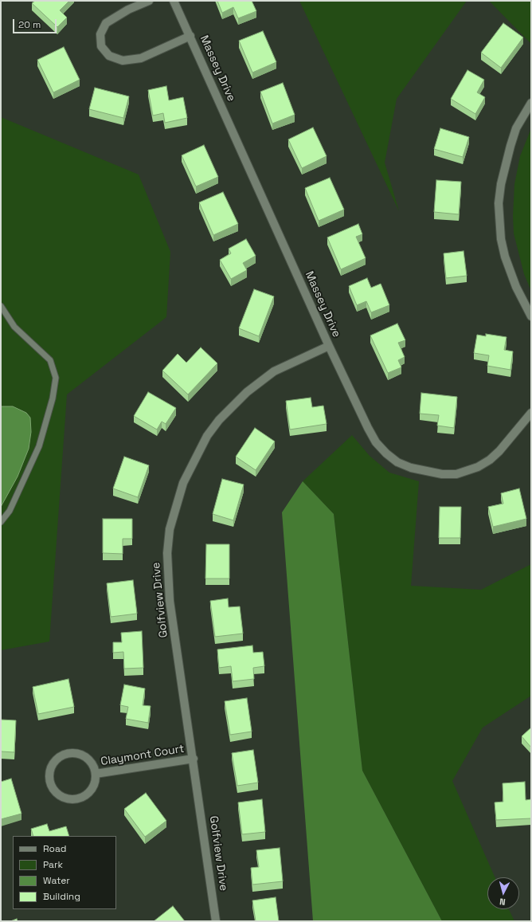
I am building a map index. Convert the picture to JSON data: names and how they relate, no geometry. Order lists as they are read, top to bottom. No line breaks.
{"streets":{"street":["Massey Drive","Golfview Drive","Claymont Court"]},"crossings":[["Massey Drive","Golfview Drive"],["Golfview Drive","Claymont Court"]],"legend":["Road","Park","Water","Building"],"scale_bar":"20 m","north":"bottom"}
